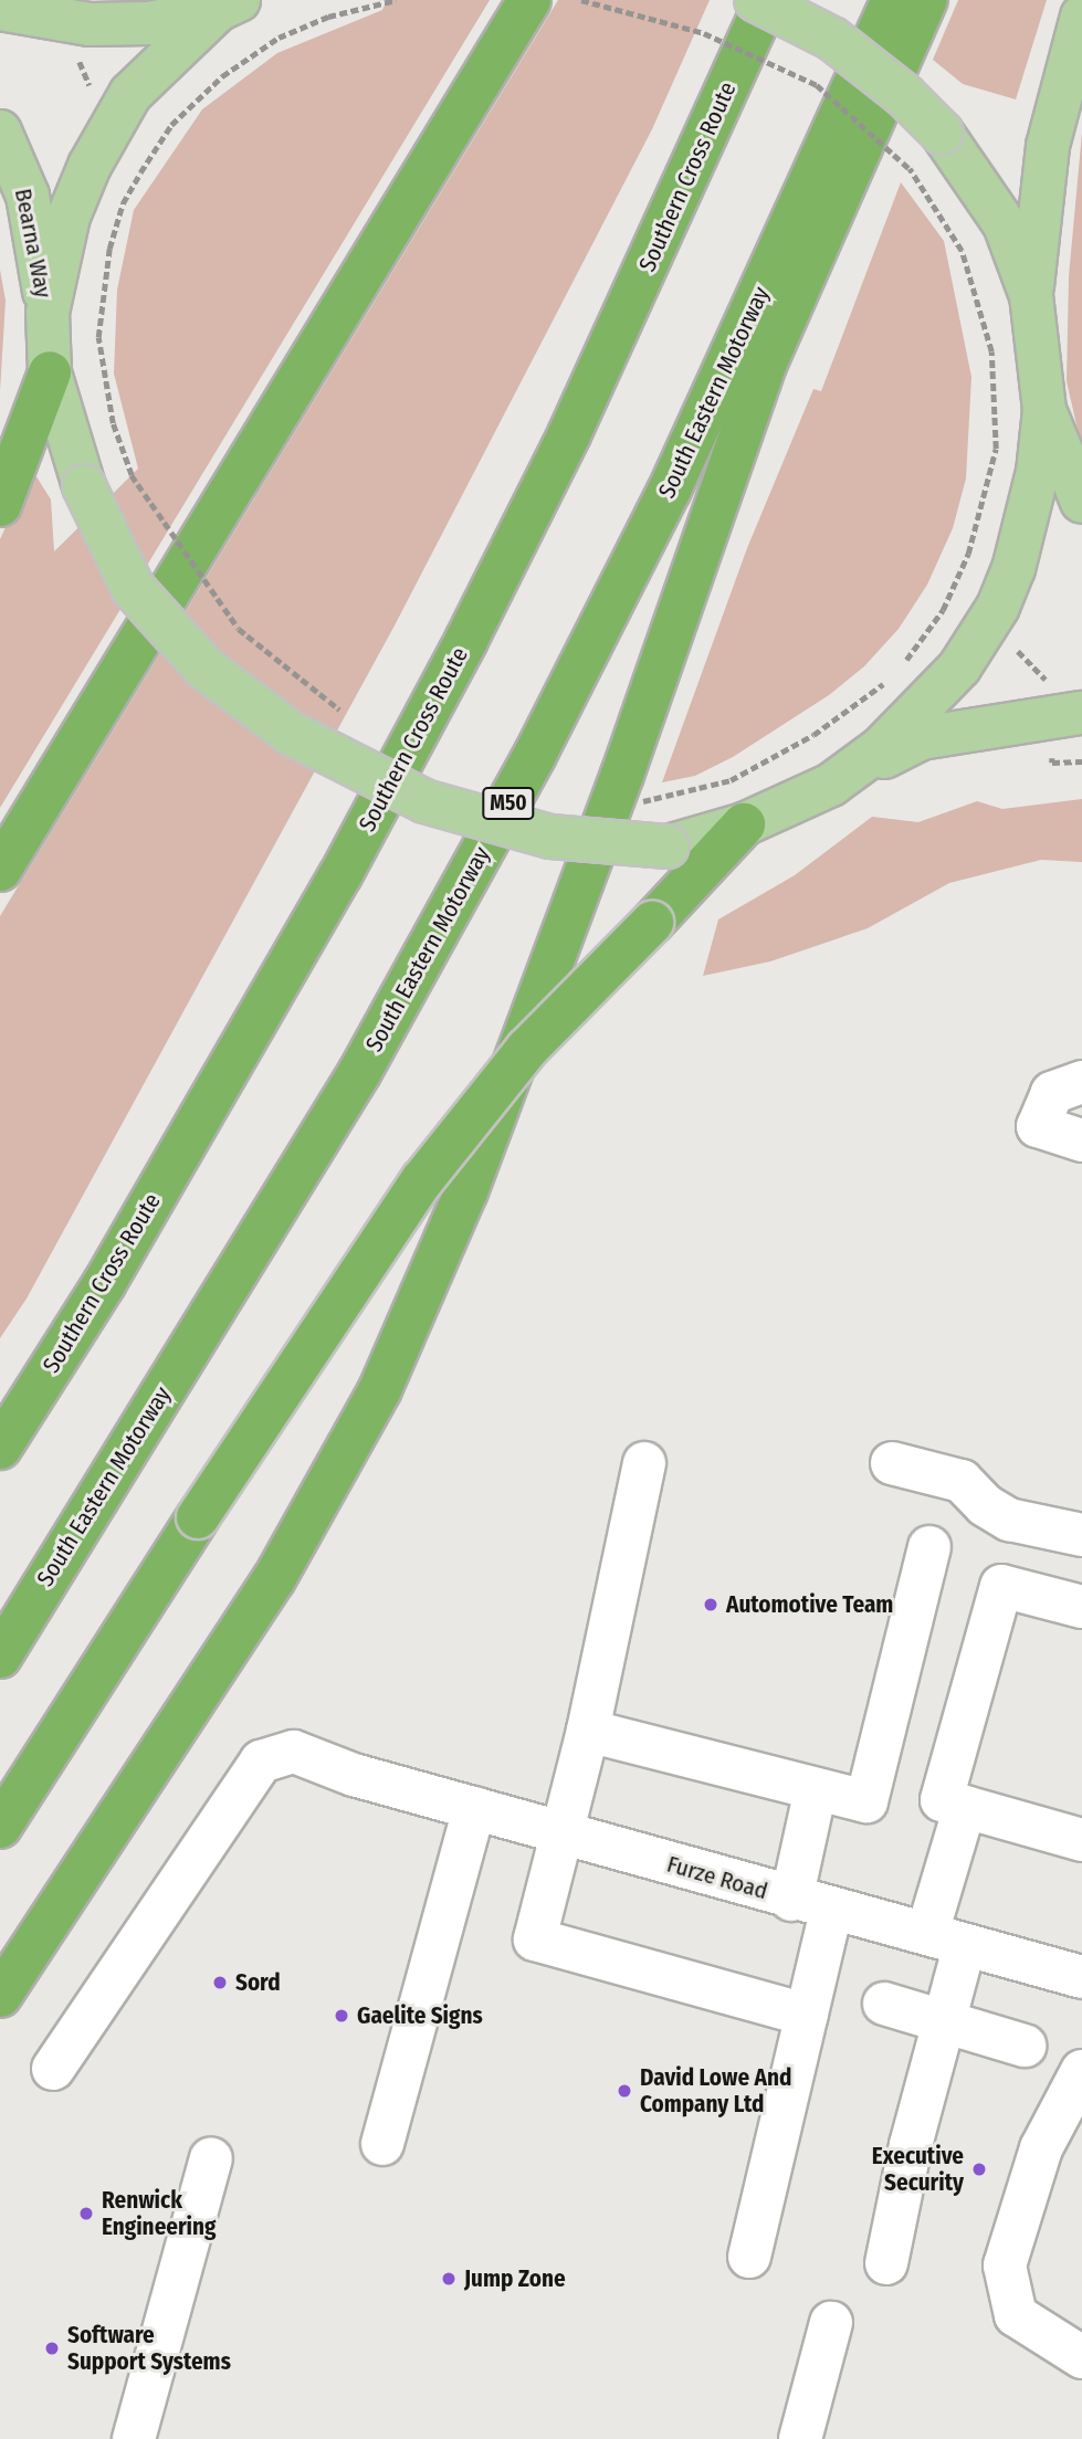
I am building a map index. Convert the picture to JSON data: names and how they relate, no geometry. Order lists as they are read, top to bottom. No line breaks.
{"streets":{"highway":["Southern Cross Route","South Eastern Motorway","M50"],"main road":["Bearna Way"],"street":["Furze Road"]},"places":["Automotive Team","Sord","Gaelite Signs","David Lowe And Company Ltd","Executive Security","Renwick Engineering","Jump Zone","Software Support Systems"]}
